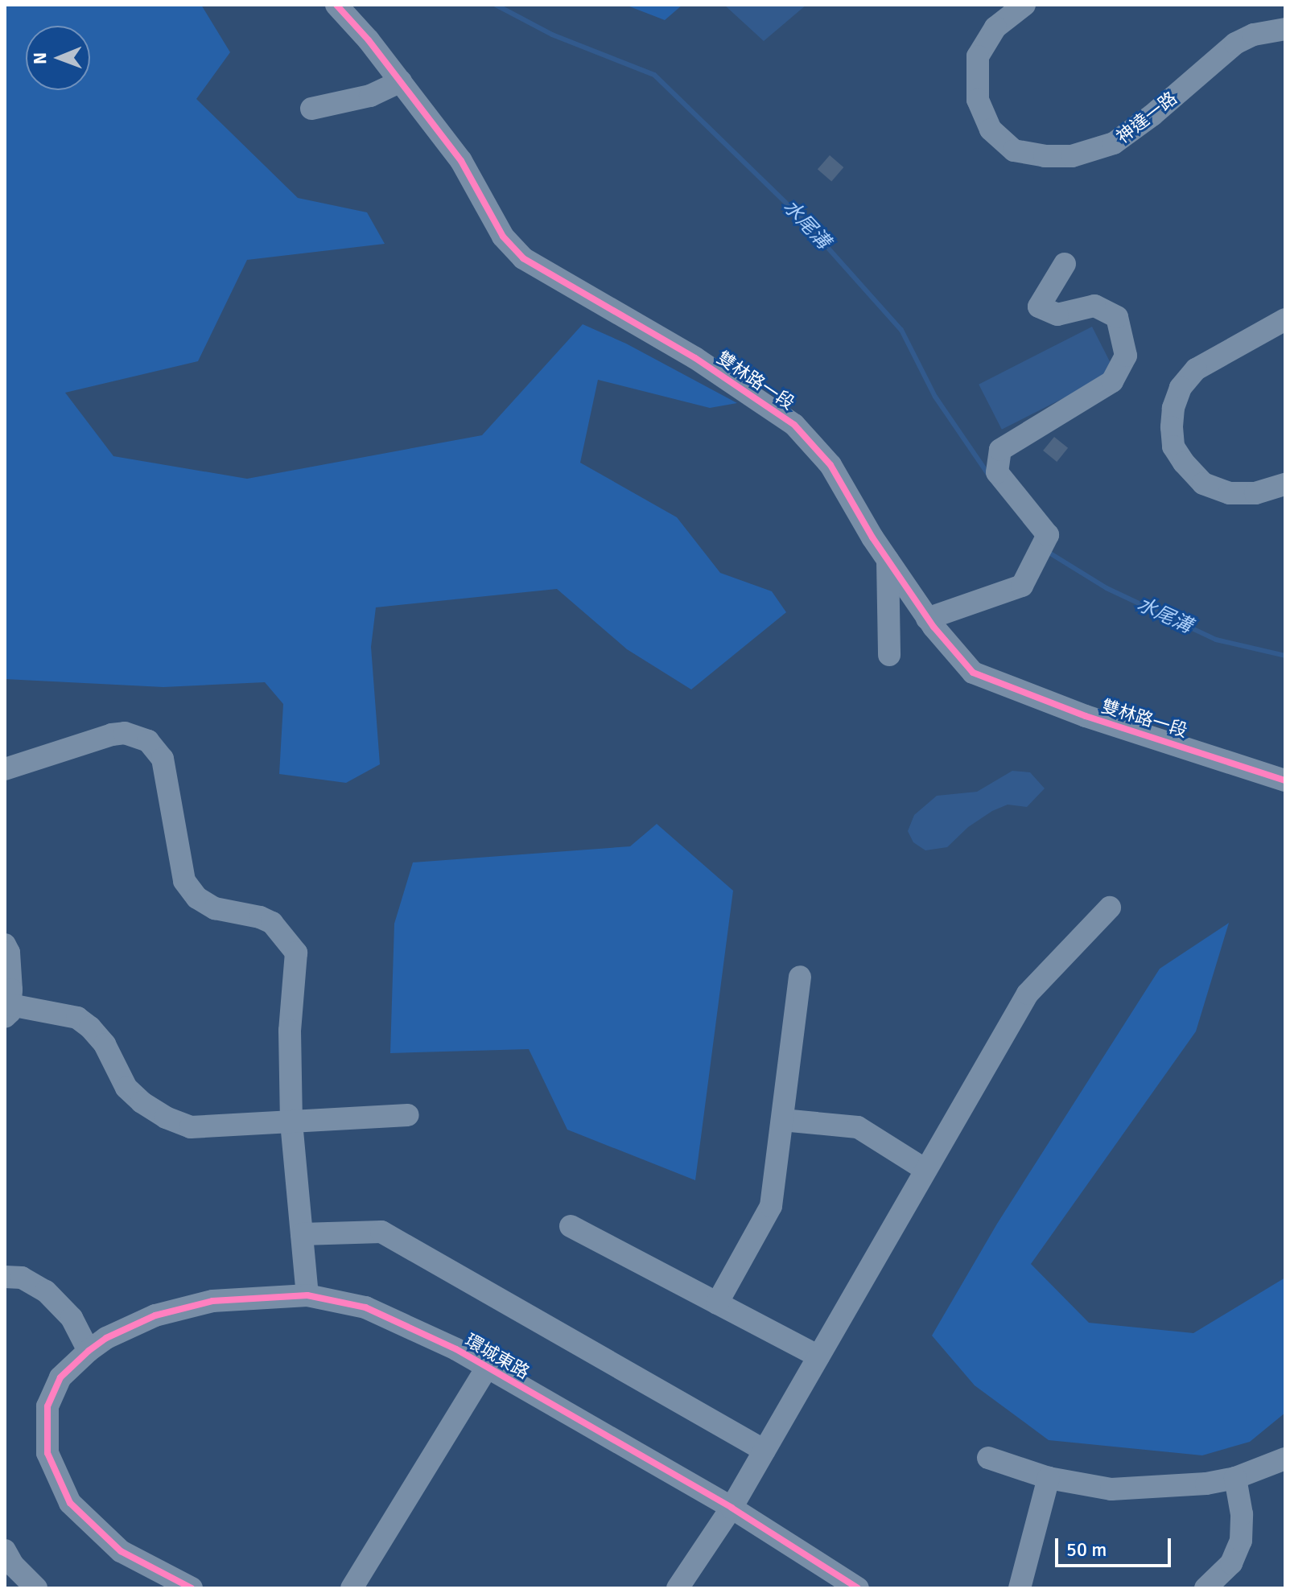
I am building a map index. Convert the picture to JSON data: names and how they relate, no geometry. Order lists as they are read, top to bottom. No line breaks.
{"streets":{"street":["神達一路","雙林路一段","環城東路"]},"water":["水尾溝"],"scale_bar":"50 m","north":"left"}
